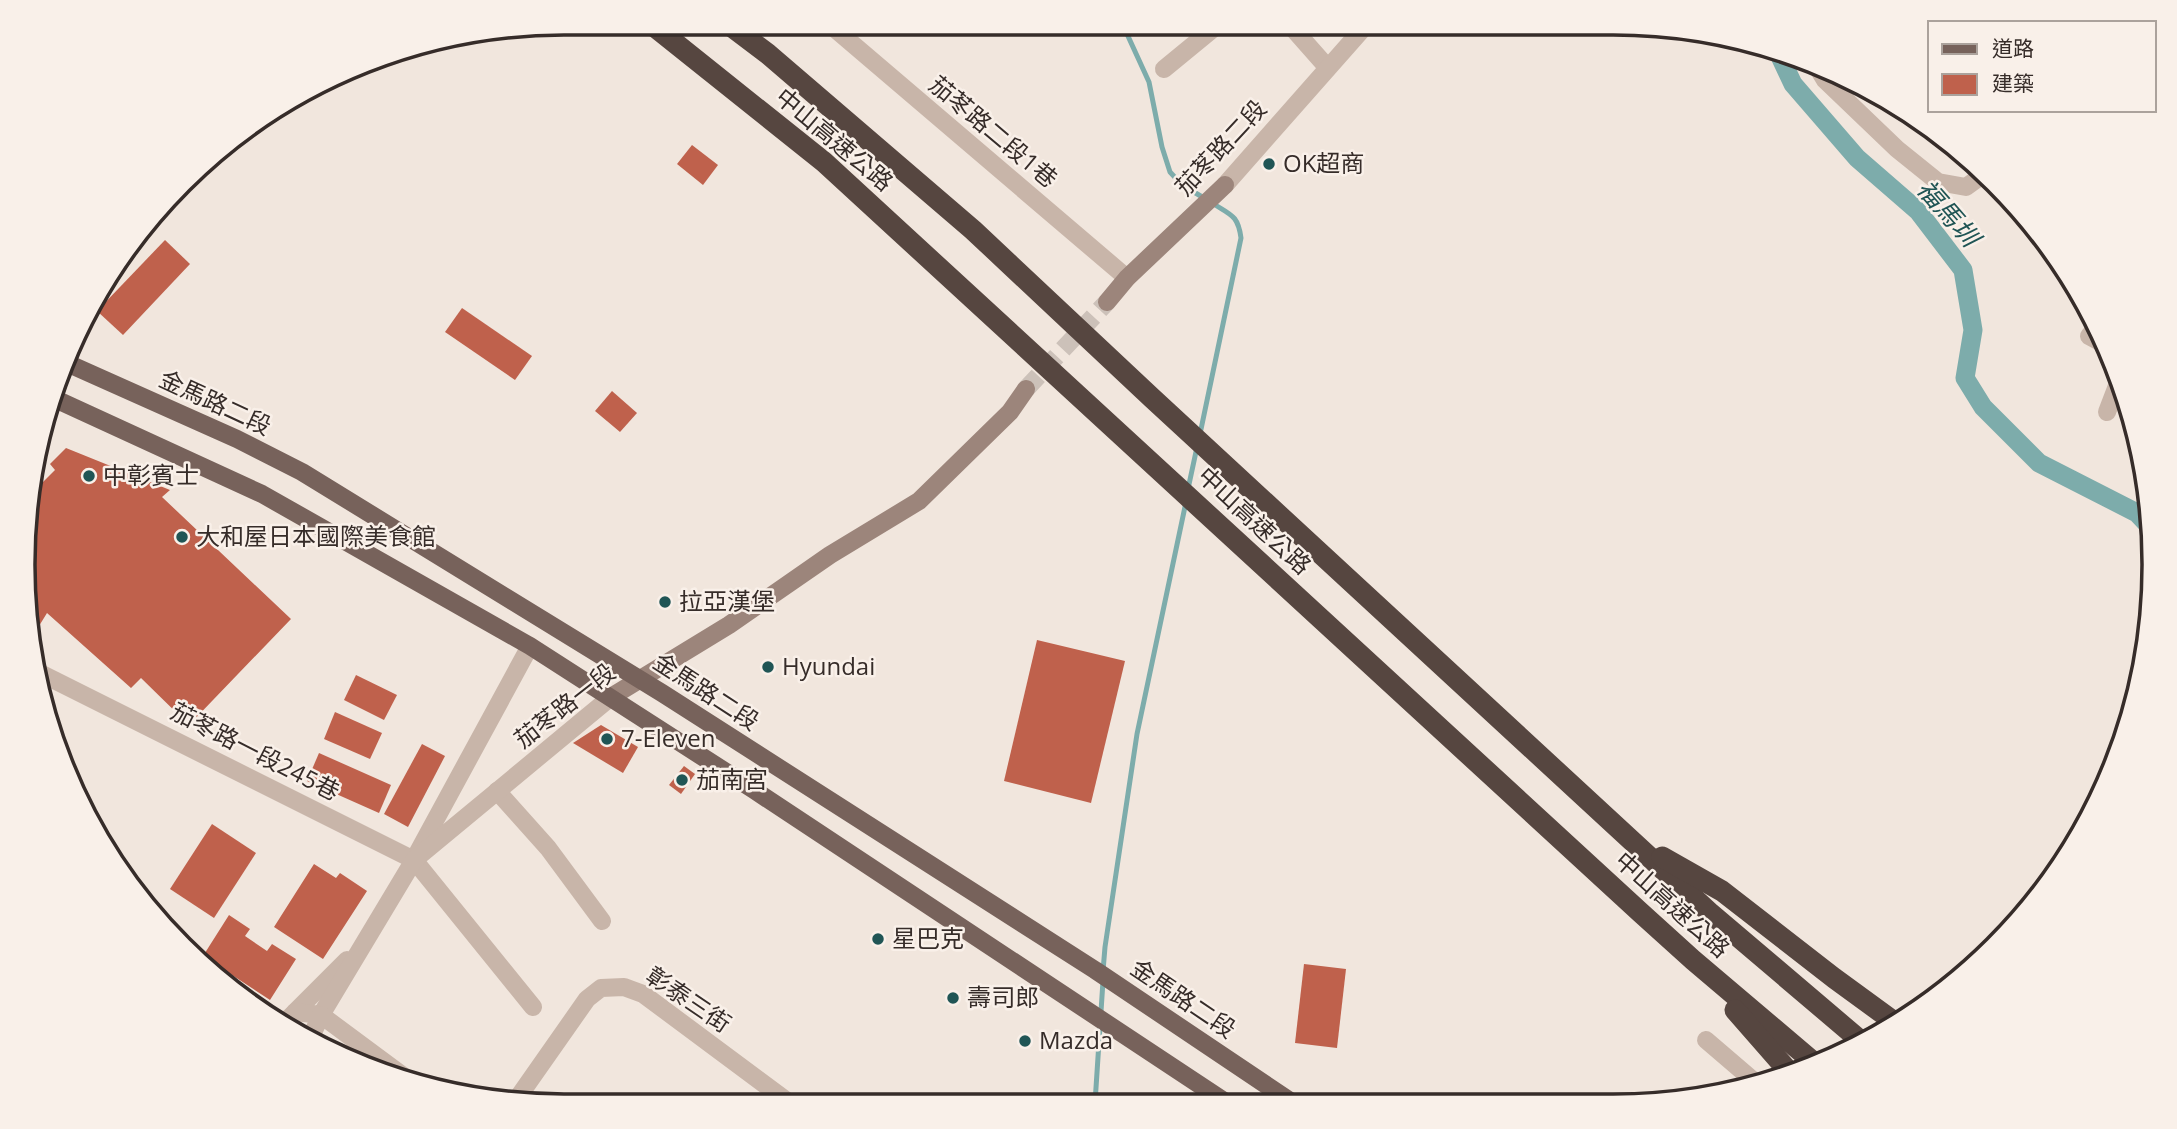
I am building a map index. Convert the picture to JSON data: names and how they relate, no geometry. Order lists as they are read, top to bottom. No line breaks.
{"streets":{"highway":["中山高速公路"],"main road":["金馬路二段"],"street":["茄苳路二段1巷","茄苳路二段","茄苳路一段","茄苳路一段245巷","彰泰三街"]},"crossings":[["茄苳路二段1巷","茄苳路二段"],["金馬路二段","茄苳路一段"],["茄苳路一段","茄苳路一段245巷"]],"water":["福馬圳"],"places":["OK超商","中彰賓士","大和屋日本國際美食館","拉亞漢堡","Hyundai","7-Eleven","茄南宮","星巴克","壽司郎","Mazda"],"legend":["道路","建築"]}
